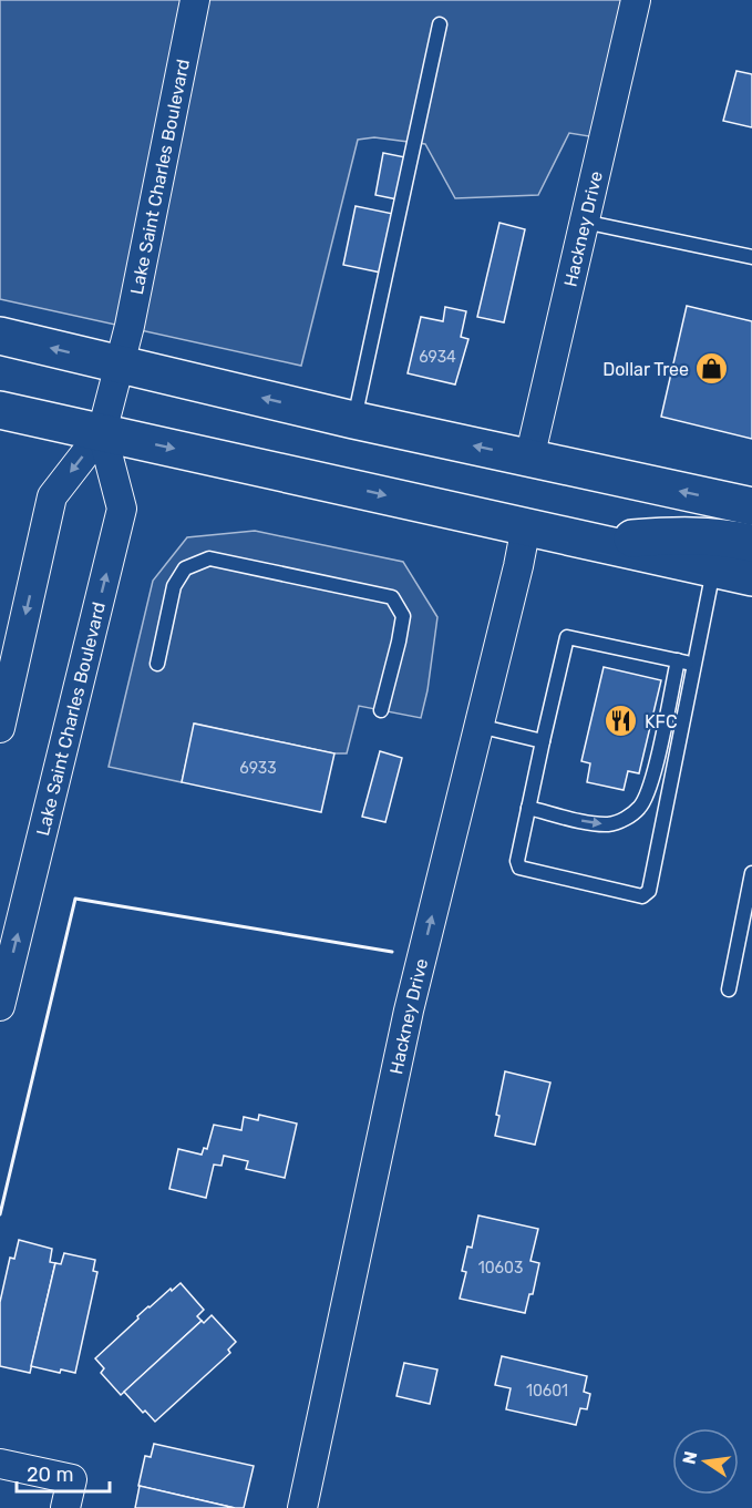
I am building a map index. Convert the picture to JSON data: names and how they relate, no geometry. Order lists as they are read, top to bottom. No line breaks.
{"streets":{"street":["Lake Saint Charles Boulevard","Hackney Drive"]},"one_way":["Hackney Drive"],"places":{"shop":["Dollar Tree"],"restaurant":["KFC"]},"house_numbers":["6934","6933","10603","10601"],"scale_bar":"20 m","north":"left"}
